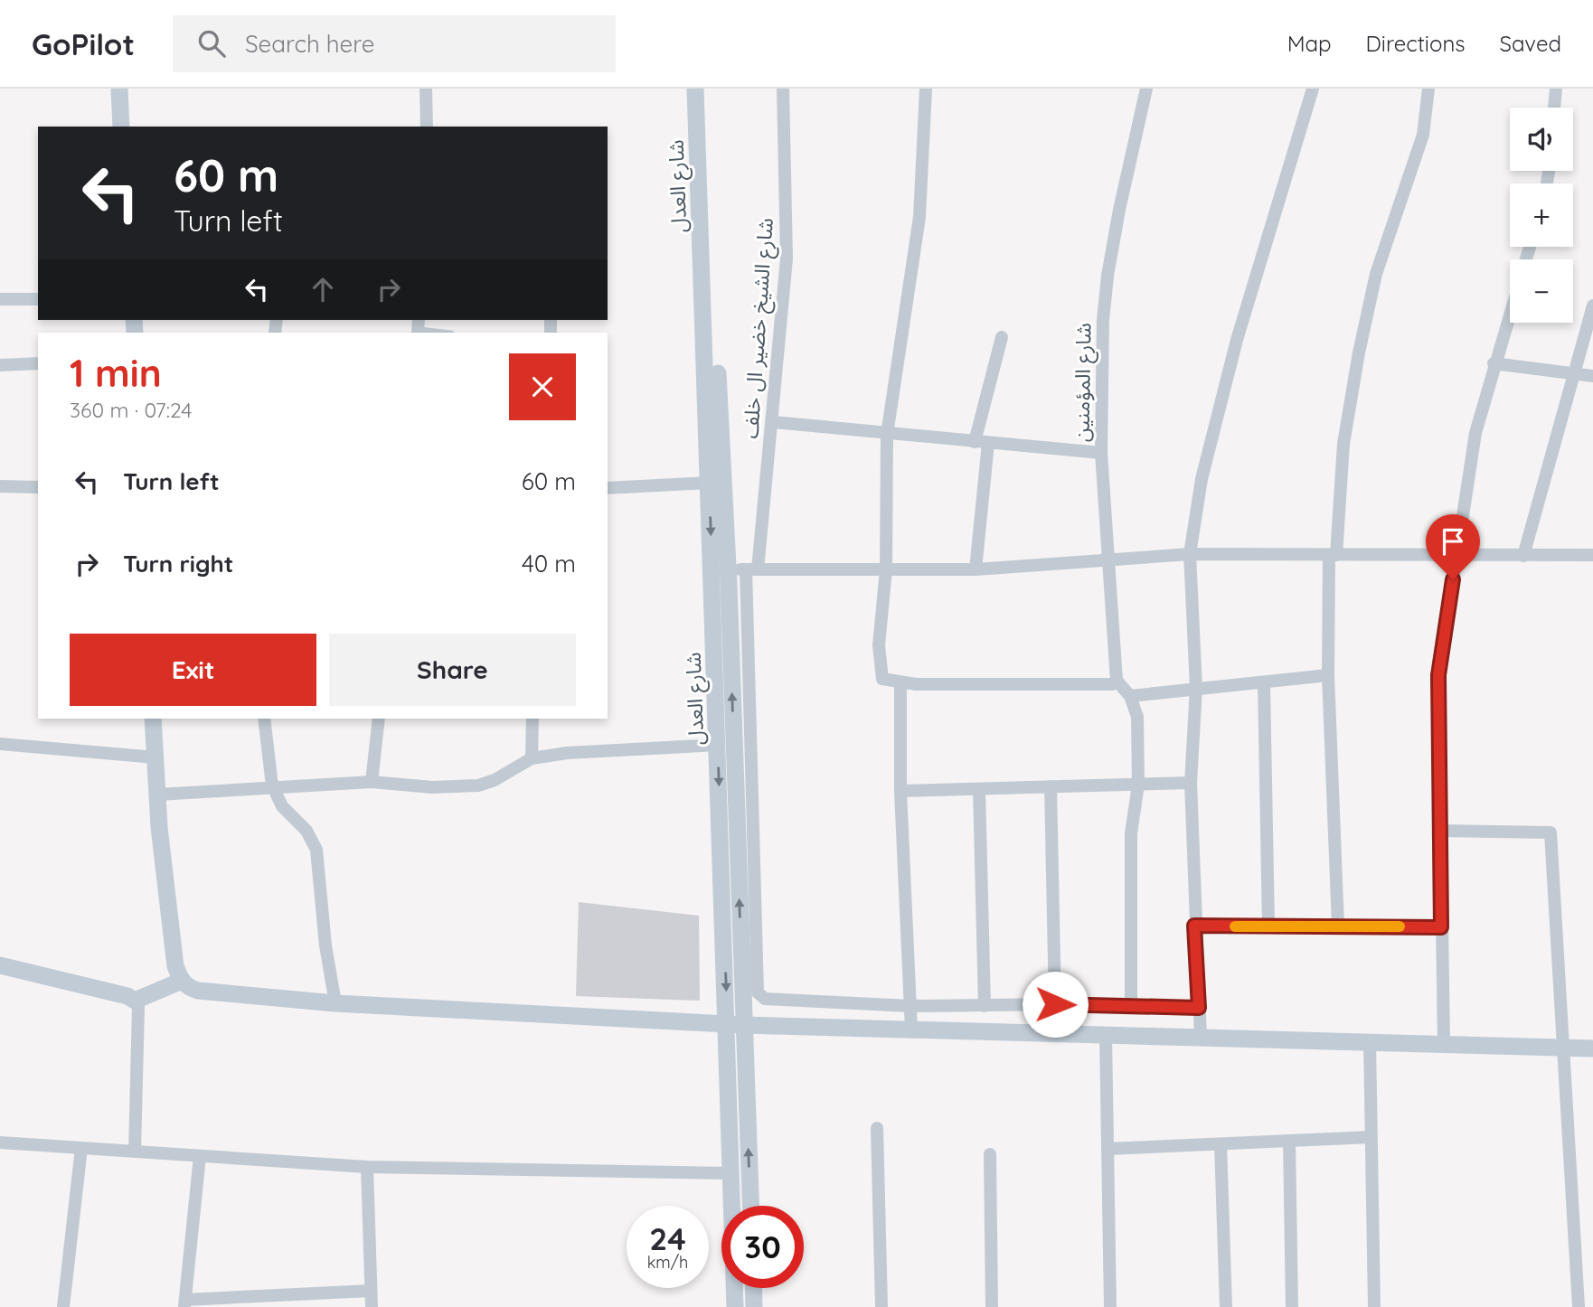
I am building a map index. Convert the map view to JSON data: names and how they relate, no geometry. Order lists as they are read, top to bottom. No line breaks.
{"streets":{"street":["شارع العدل","شارع الشيخ خضير ال خلف","شارع المؤمنين"]},"page":{"header":"GoPilot","search":"Search here","nav":["Map","Directions","Saved"],"map_buttons":["+","−"],"turn":["60 m","Turn left"],"heading":["1 min","360 m · 07:24"],"list":[{"name":"Turn left","value":"60 m"},{"name":"Turn right","value":"40 m"}],"buttons":["Exit","Share"],"speed":"24 km/h","limit":"30"}}
